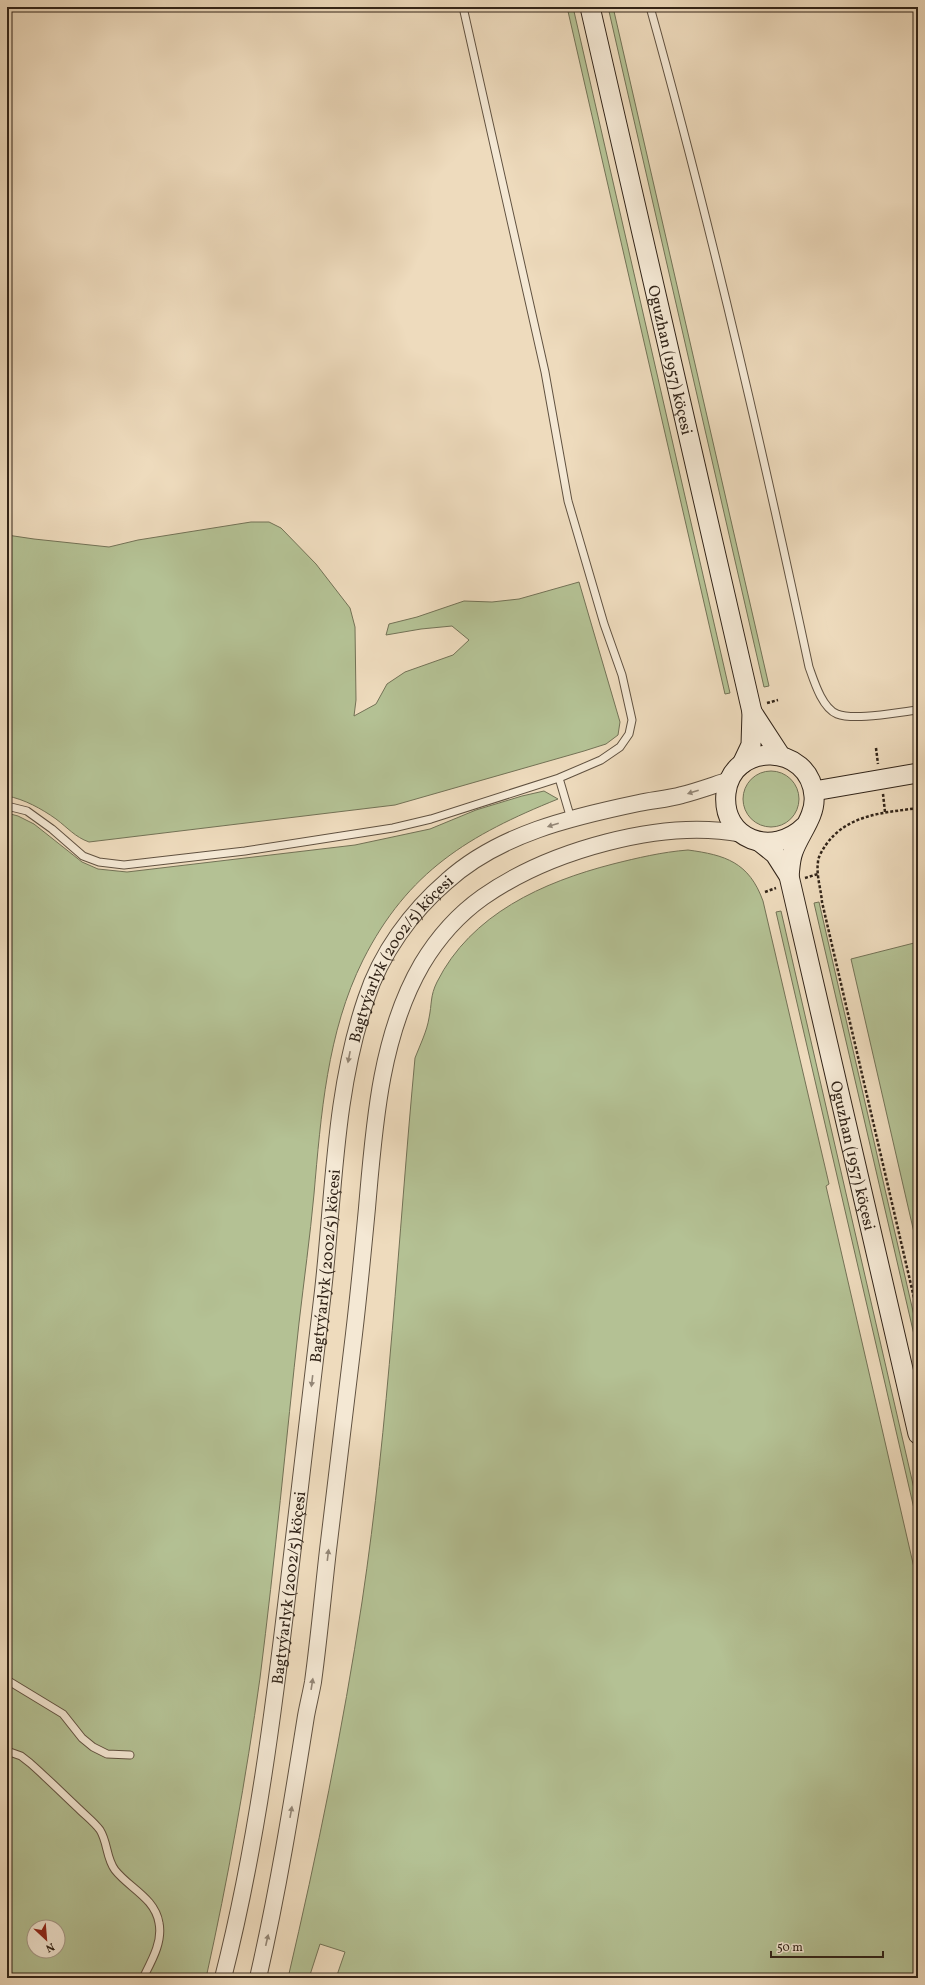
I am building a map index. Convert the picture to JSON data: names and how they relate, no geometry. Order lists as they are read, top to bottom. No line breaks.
{"streets":{"main road":["Oguzhan (1957) köçesi"],"street":["Bagtyýarlyk (2002/5) köçesi"]},"crossings":[["Oguzhan (1957) köçesi","Bagtyýarlyk (2002/5) köçesi"]],"scale_bar":"50 m","north":"bottom right"}
